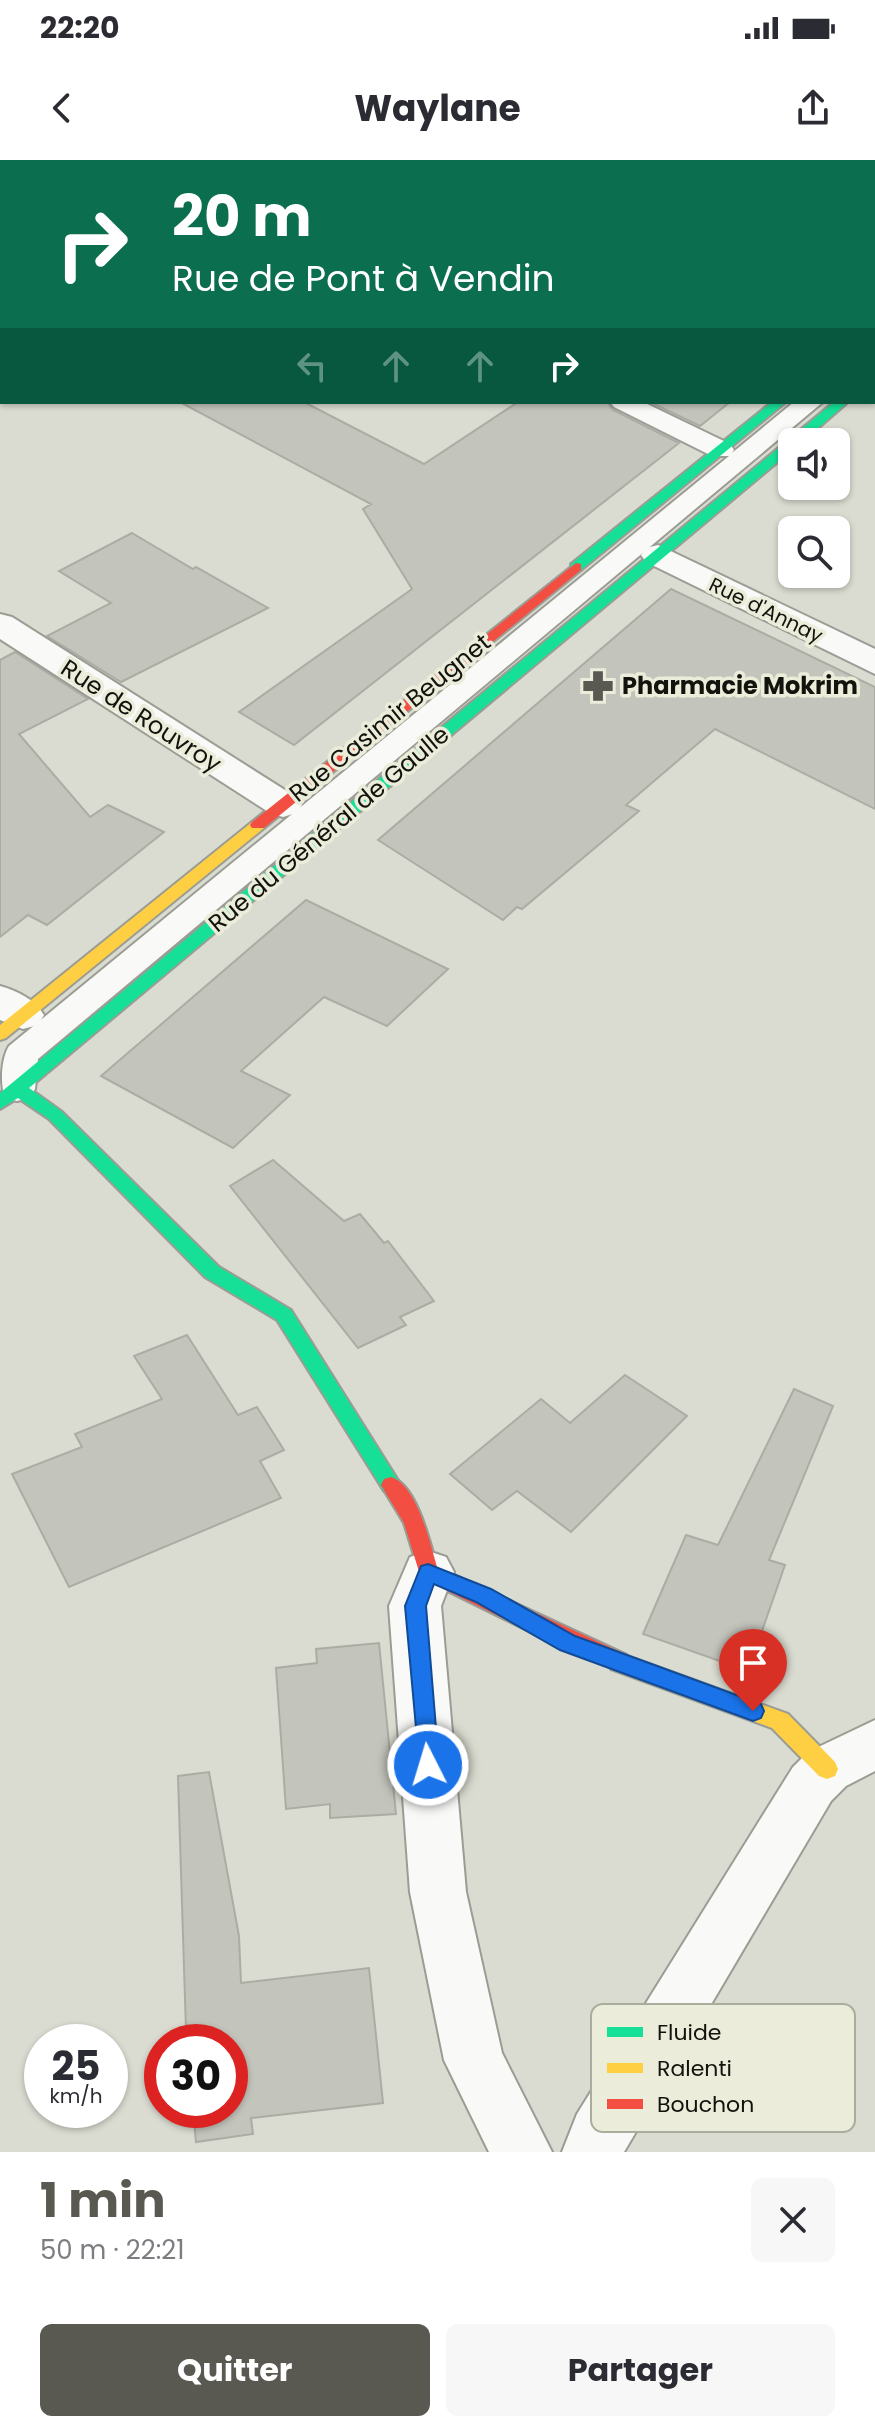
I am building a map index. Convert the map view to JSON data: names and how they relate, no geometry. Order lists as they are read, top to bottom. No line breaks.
{"streets":{"main road":["Rue Casimir Beugnet","Rue du Général de Gaulle"],"street":["Rue d'Annay","Rue de Rouvroy"]},"crossings":[["Rue d'Annay","Rue du Général de Gaulle"],["Rue de Rouvroy","Rue Casimir Beugnet"]],"places":{"pharmacy":["Pharmacie Mokrim"]},"legend":["Fluide","Ralenti","Bouchon"],"page":{"status":"22:20","header":"Waylane","turn":["20 m","Rue de Pont à Vendin"],"speed":"25 km/h","limit":"30","heading":["1 min","50 m · 22:21"],"buttons":["Quitter","Partager"]}}
